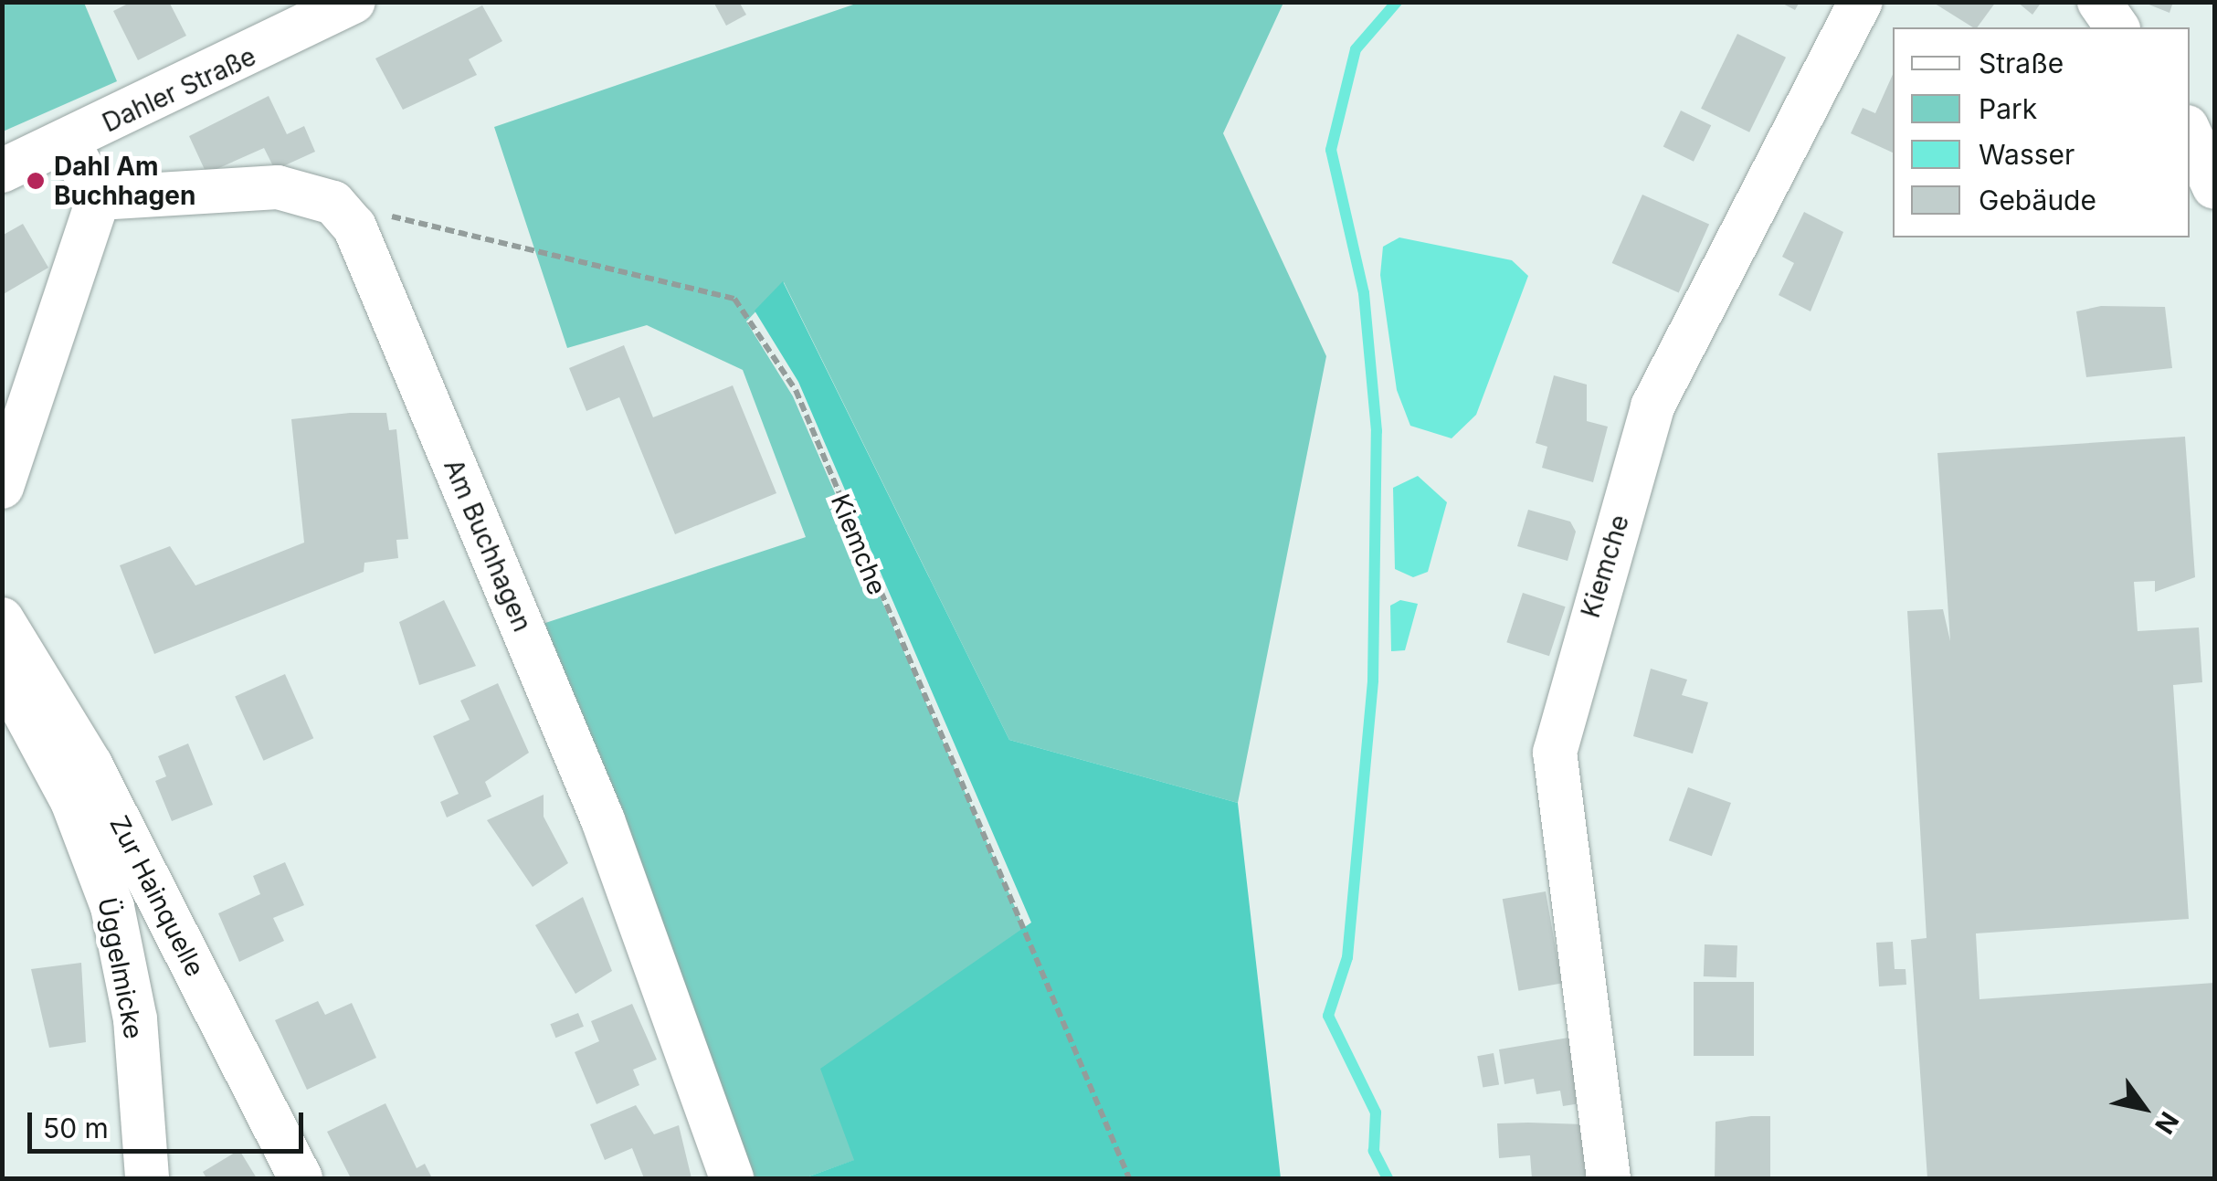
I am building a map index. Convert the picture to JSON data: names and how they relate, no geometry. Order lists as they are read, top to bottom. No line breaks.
{"streets":{"street":["Dahler Straße","Kiemche","Am Buchhagen","Zur Hainquelle","Üggelmicke"]},"crossings":[["Kiemche","Am Buchhagen"]],"places":["Dahl Am Buchhagen"],"legend":["Straße","Park","Wasser","Gebäude"],"scale_bar":"50 m","north":"bottom right"}
